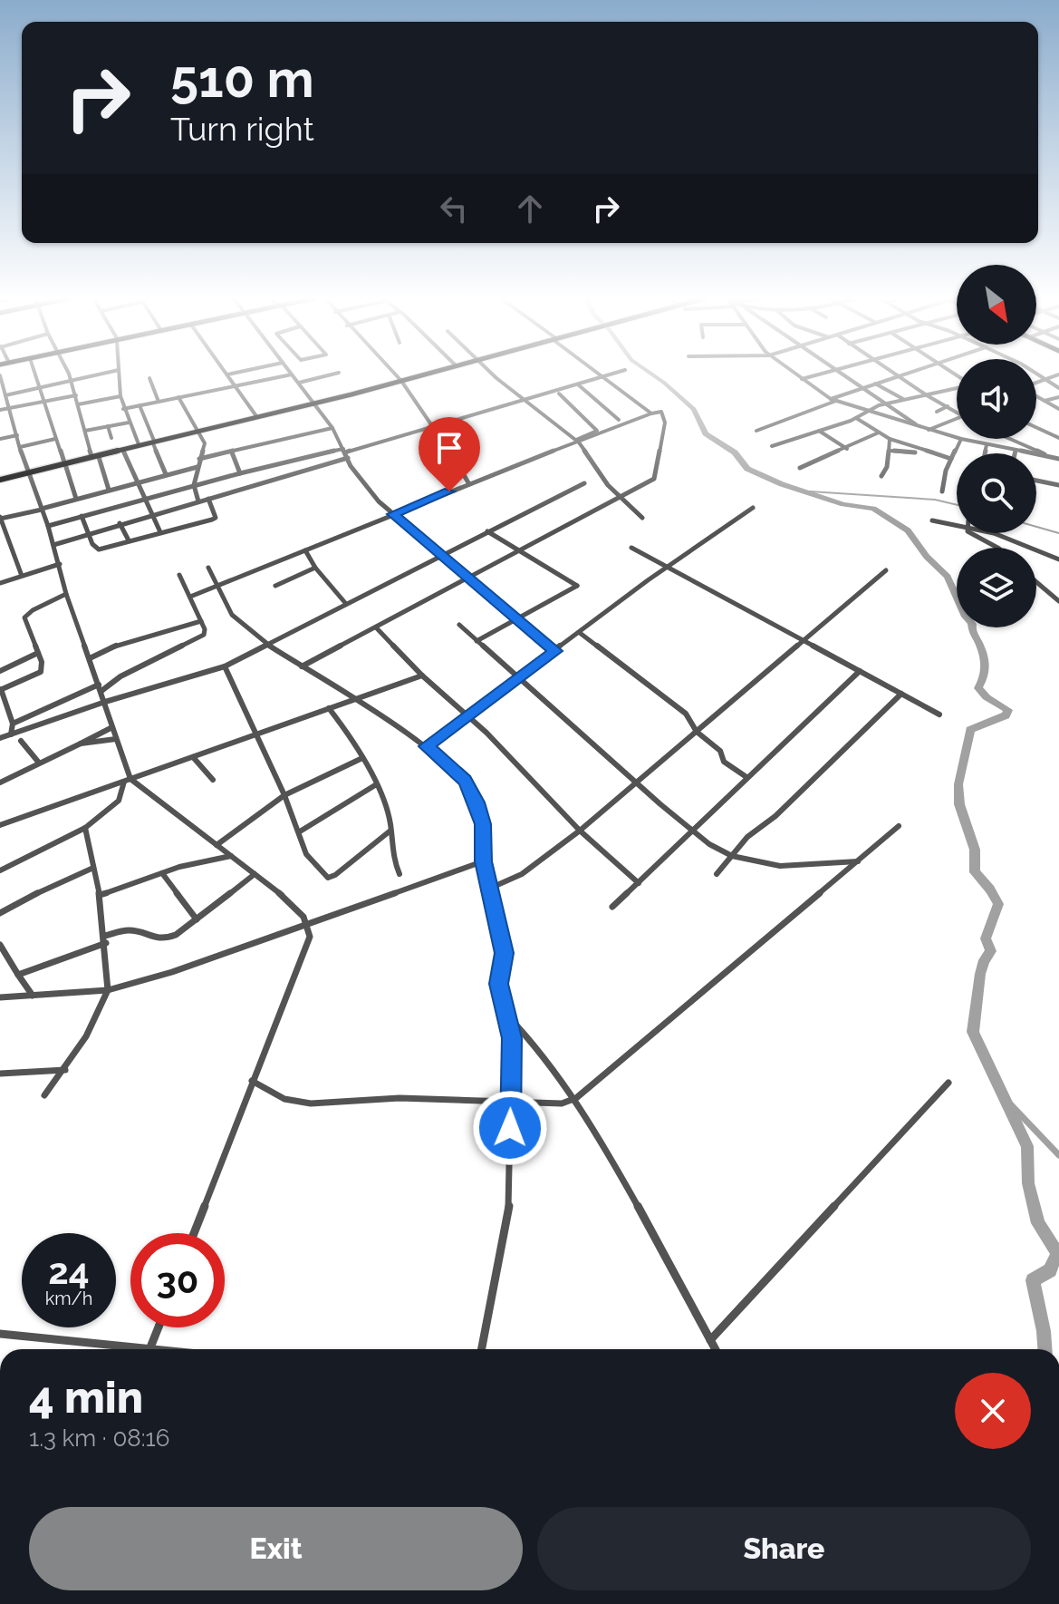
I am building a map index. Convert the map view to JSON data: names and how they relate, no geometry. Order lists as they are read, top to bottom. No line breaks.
{"north":"bottom right","page":{"turn":["510 m","Turn right"],"speed":"24 km/h","limit":"30","heading":["4 min","1.3 km · 08:16"],"buttons":["Exit","Share"]}}
